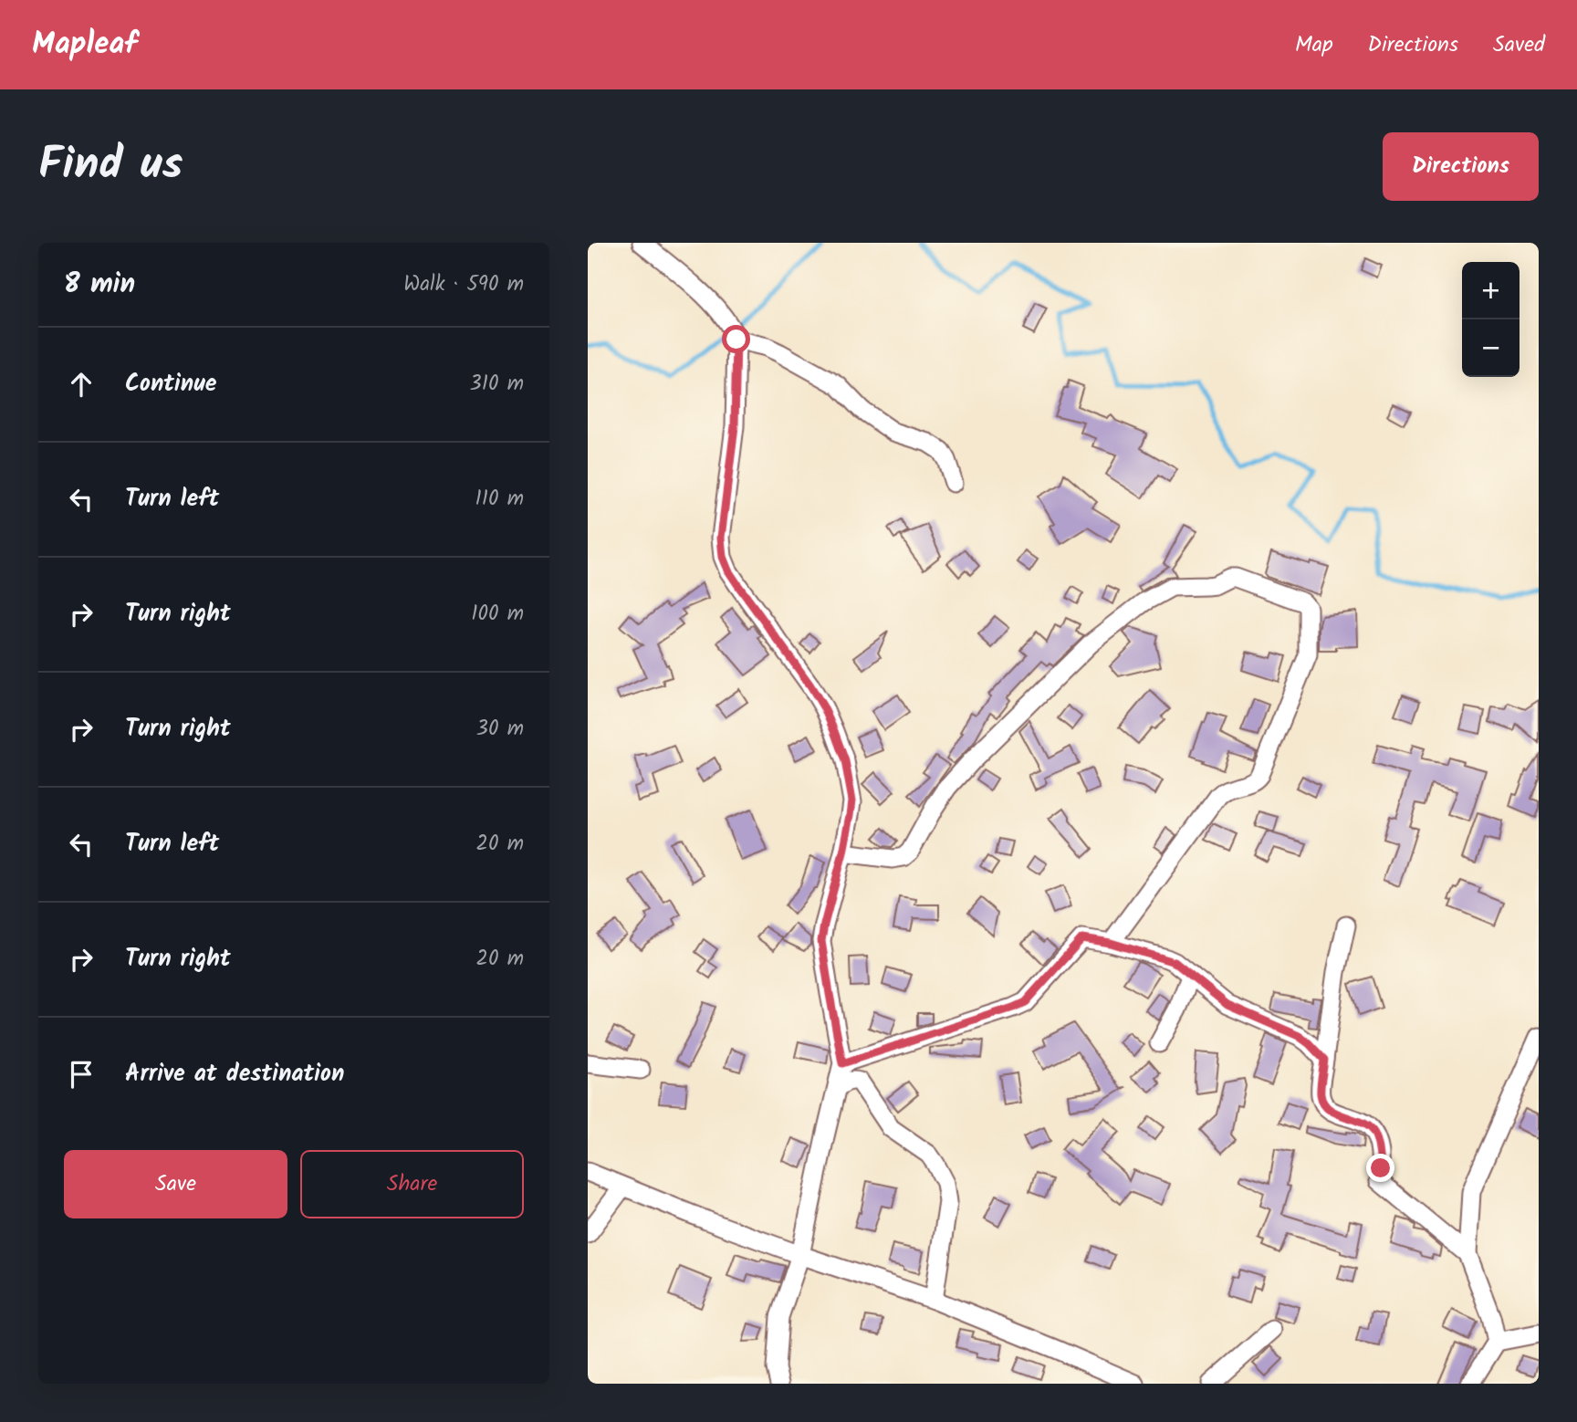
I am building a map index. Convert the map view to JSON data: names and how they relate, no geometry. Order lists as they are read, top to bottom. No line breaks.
{"page":{"header":"Mapleaf","nav":["Map","Directions","Saved"],"title":"Find us","buttons":["Directions",["Save","Share"]],"heading":["8 min","Walk · 590 m"],"map_buttons":["+","−"],"list":[["Continue","310 m"],["Turn left","110 m"],["Turn right","100 m"],["Turn right","30 m"],["Turn left","20 m"],["Turn right","20 m"],"Arrive at destination"]}}
